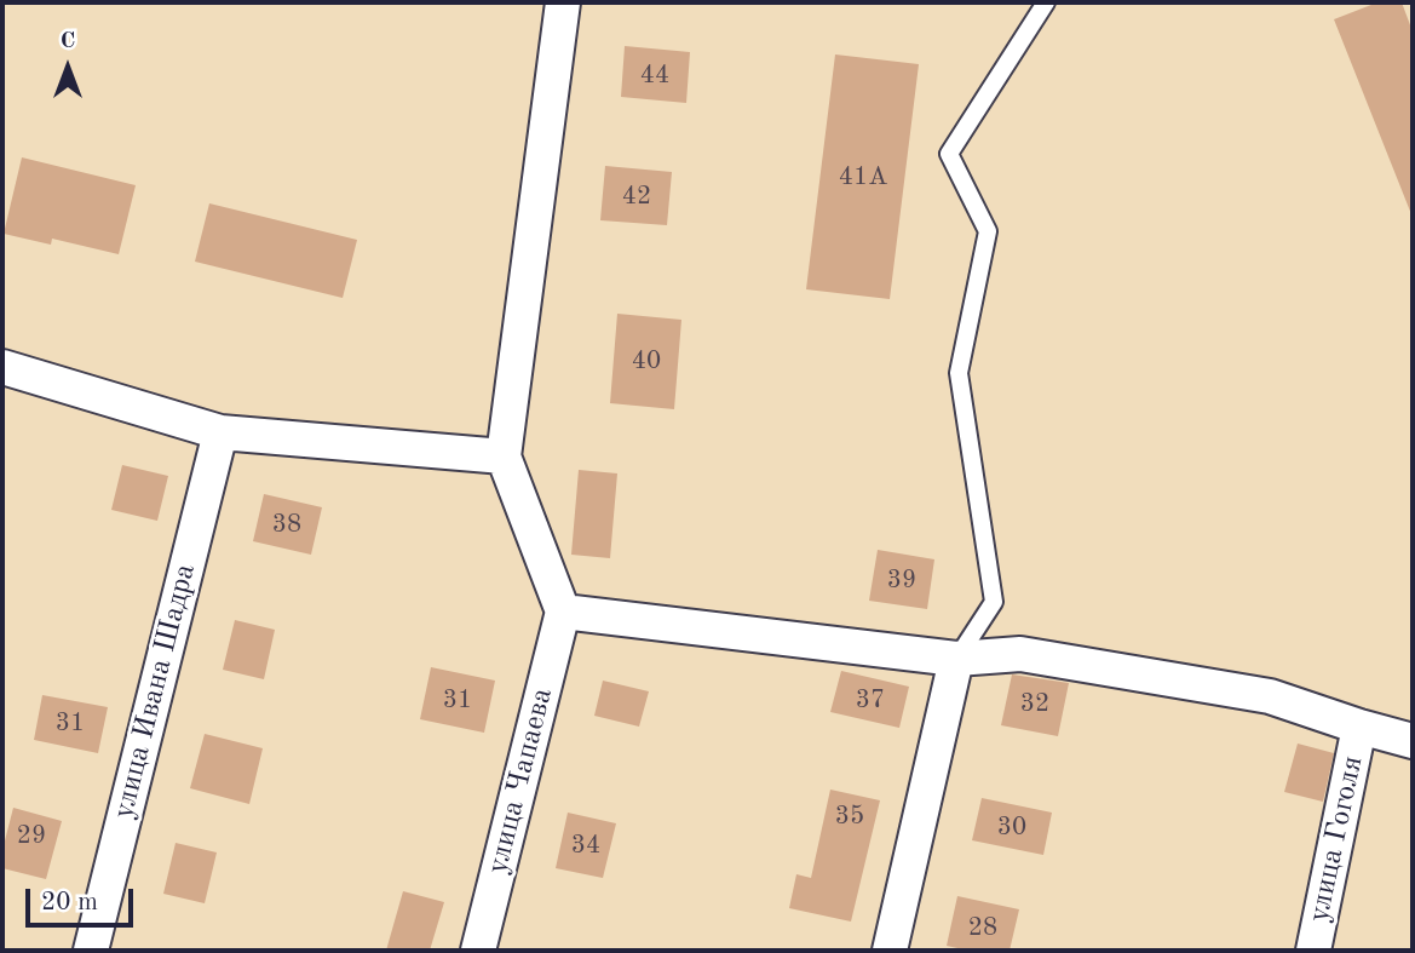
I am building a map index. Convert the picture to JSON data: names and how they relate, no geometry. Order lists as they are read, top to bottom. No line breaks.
{"streets":{"street":["улица Ивана Шадра","улица Чапаева","улица Гоголя"]},"house_numbers":["44","41А","42","40","38","39","31","37","32","31","35","30","29","34","28"],"scale_bar":"20 m","north":"top"}
